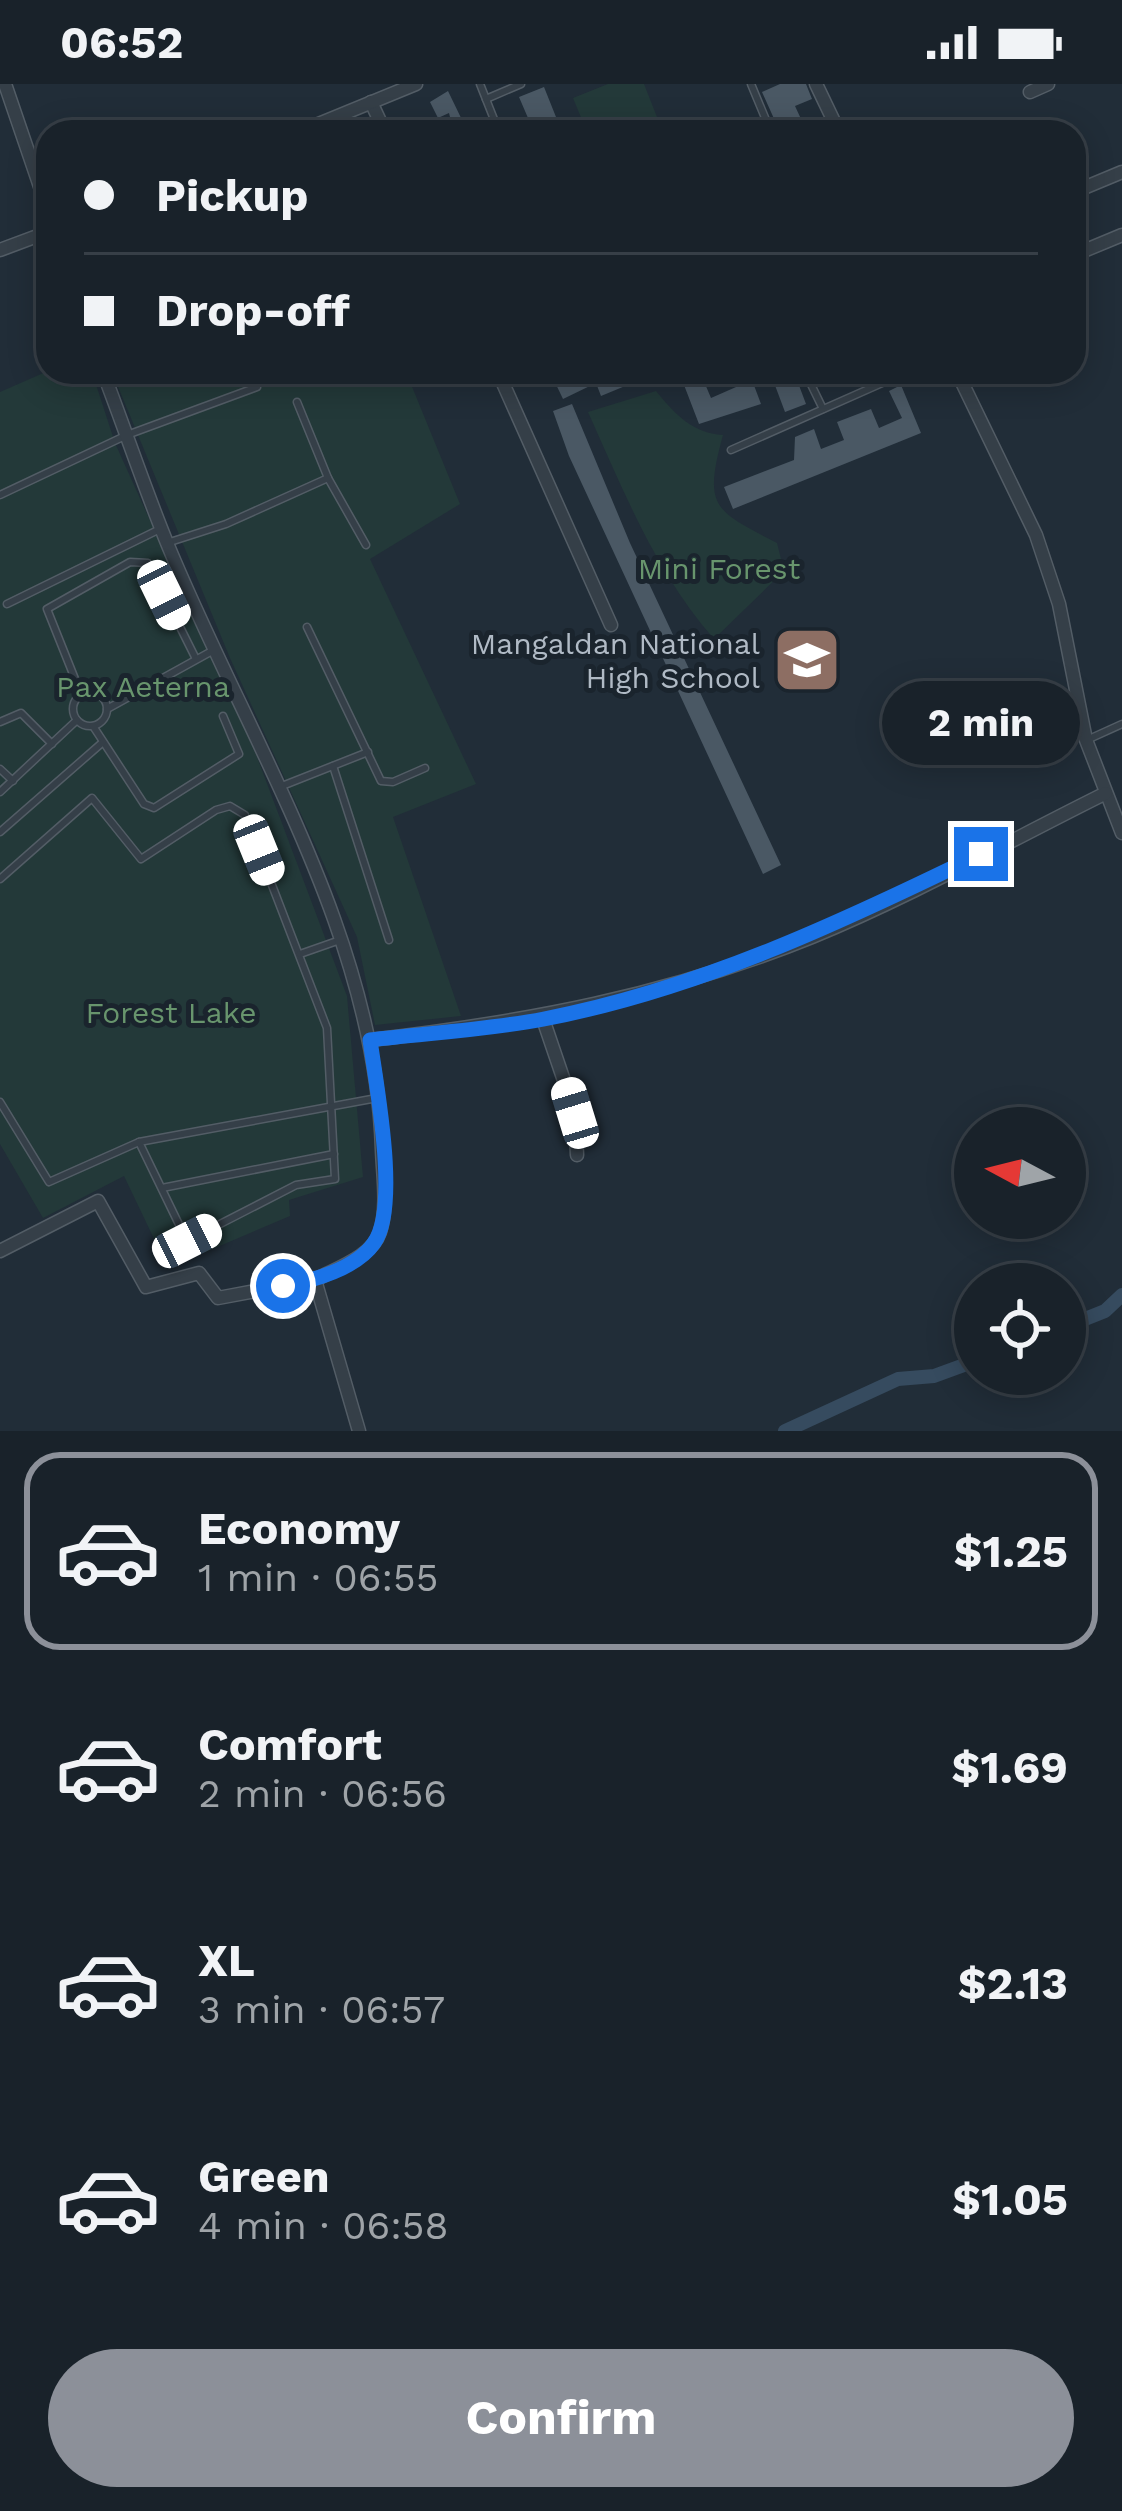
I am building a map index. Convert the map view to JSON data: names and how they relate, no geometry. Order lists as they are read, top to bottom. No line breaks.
{"parks":["Mini Forest","Pax Aeterna","Forest Lake"],"places":{"school or university":["Mangaldan National High School"]},"north":"left","page":{"status":"06:52","banner":["Pickup","Drop-off"],"bubble":"2 min","list":[{"name":"Economy","note":"1 min · 06:55","value":"$1.25"},{"name":"Comfort","note":"2 min · 06:56","value":"$1.69"},{"name":"XL","note":"3 min · 06:57","value":"$2.13"},{"name":"Green","note":"4 min · 06:58","value":"$1.05"}],"buttons":"Confirm"}}
